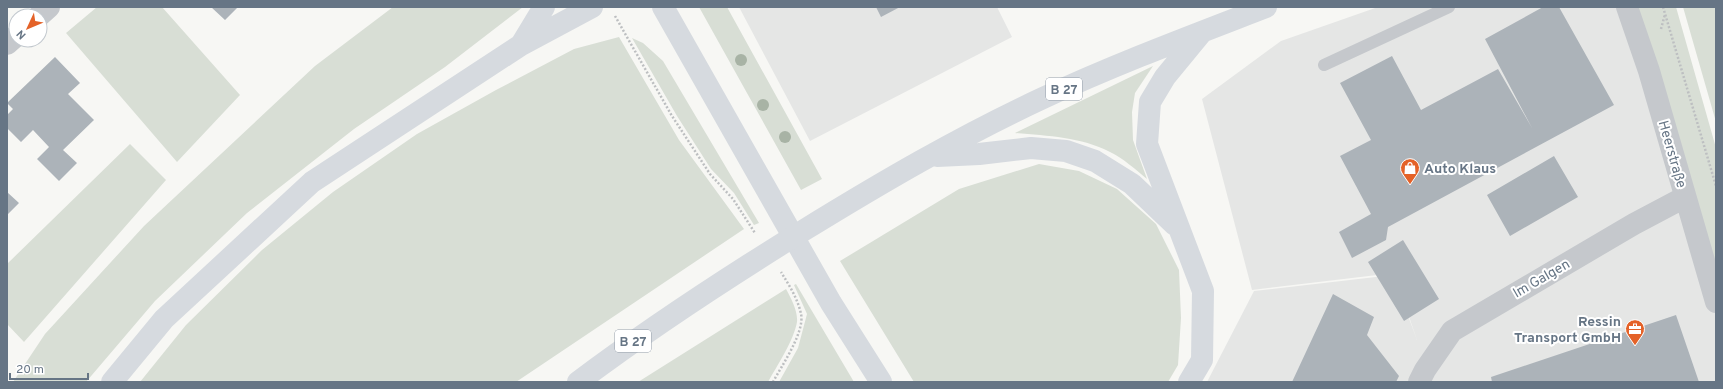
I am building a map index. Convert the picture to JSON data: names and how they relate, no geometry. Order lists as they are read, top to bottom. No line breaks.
{"streets":{"main road":["B 27"],"street":["Heerstraße","Im Galgen"]},"crossings":[["Heerstraße","Im Galgen"]],"places":{"shop":["Auto Klaus"],"office":["Ressin Transport GmbH"]},"scale_bar":"20 m","north":"bottom left"}
